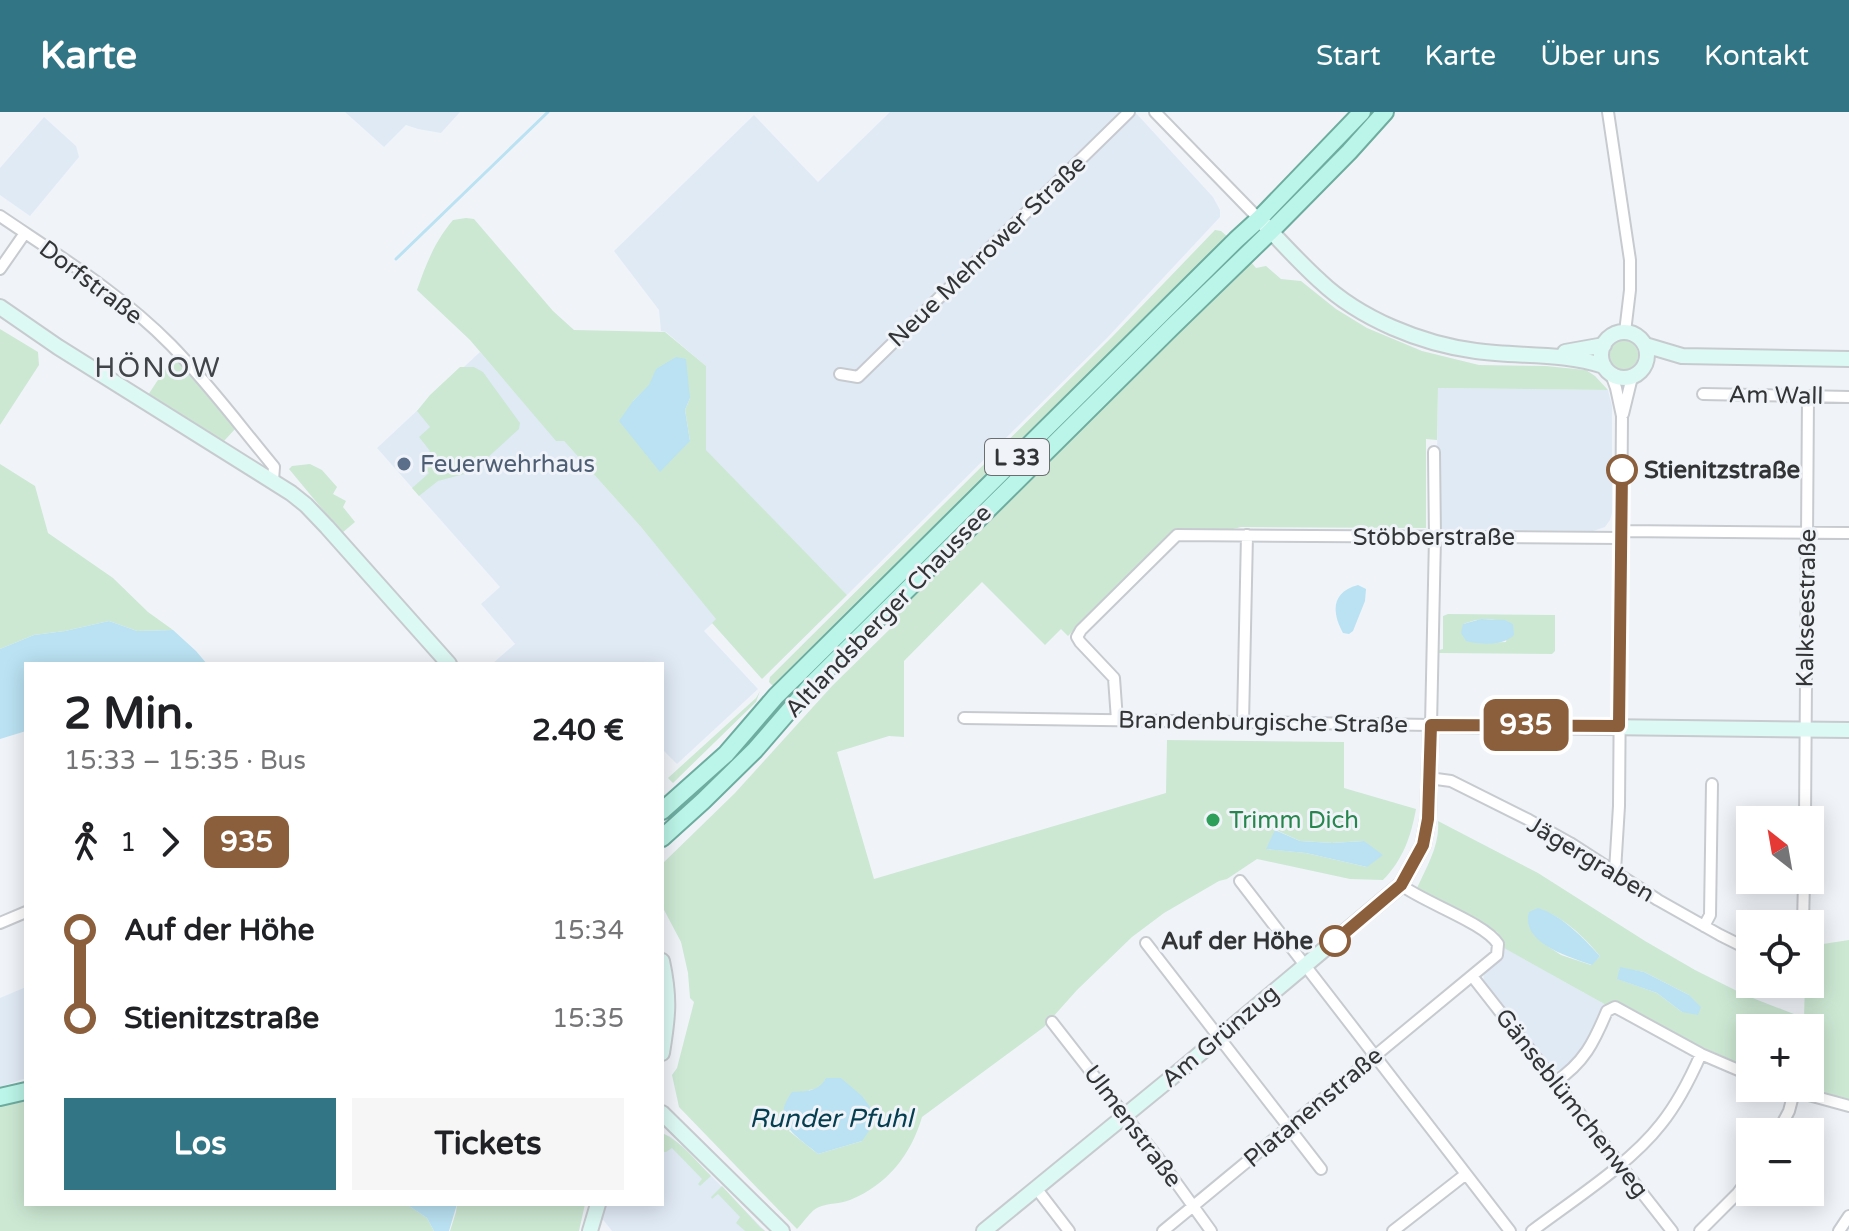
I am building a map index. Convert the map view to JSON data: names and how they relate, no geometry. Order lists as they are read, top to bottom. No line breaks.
{"streets":{"main road":["Dorfstraße","L 33","Altlandsberger Chaussee","Brandenburgische Straße","Am Grünzug"],"street":["Neue Mehrower Straße","Am Wall","Stöbberstraße","Kalkseestraße","Jägergraben","Gänseblümchenweg","Platanenstraße","Ulmenstraße"]},"crossings":[["Am Wall","Kalkseestraße"],["Stöbberstraße","Kalkseestraße"],["Stöbberstraße","Brandenburgische Straße"],["Kalkseestraße","Brandenburgische Straße"],["Brandenburgische Straße","Am Grünzug"],["Jägergraben","Am Grünzug"],["Am Grünzug","Platanenstraße"],["Am Grünzug","Ulmenstraße"],["Gänseblümchenweg","Platanenstraße"],["Platanenstraße","Ulmenstraße"]],"districts":["HÖNOW"],"water":["Runder Pfuhl"],"places":["Feuerwehrhaus","Stienitzstraße","Trimm Dich","Auf der Höhe"],"lines":["bus line 935"],"north":"top left","page":{"header":"Karte","nav":["Start","Karte","Über uns","Kontakt"],"on_map":"935","heading":["2 Min.","15:33 – 15:35 · Bus","2.40 €"],"legs":["1","935"],"map_buttons":["+","−"],"list":[{"name":"Auf der Höhe","value":"15:34"},{"name":"Stienitzstraße","value":"15:35"}],"buttons":["Los","Tickets"]}}
